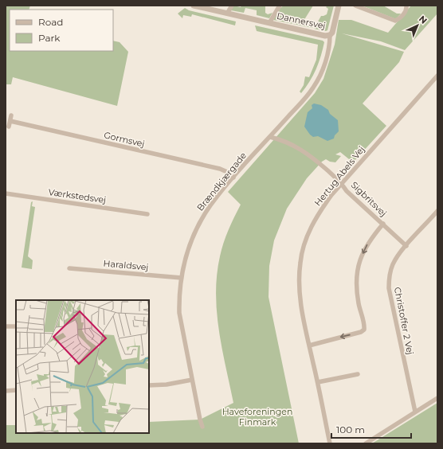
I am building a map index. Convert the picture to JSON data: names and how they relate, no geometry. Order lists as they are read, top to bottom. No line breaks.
{"streets":{"street":["Dannersvej","Gormsvej","Hertug Abels Vej","Brændkjærgade","Værkstedsvej","Sigbritsvej","Haraldsvej","Christoffer 2 Vej"]},"crossings":[["Dannersvej","Brændkjærgade"],["Gormsvej","Brændkjærgade"],["Hertug Abels Vej","Sigbritsvej"],["Brændkjærgade","Sigbritsvej"],["Brændkjærgade","Haraldsvej"],["Sigbritsvej","Christoffer 2 Vej"]],"parks":["Haveforeningen Finmark"],"legend":["Road","Park"],"scale_bar":"100 m","north":"top right"}
